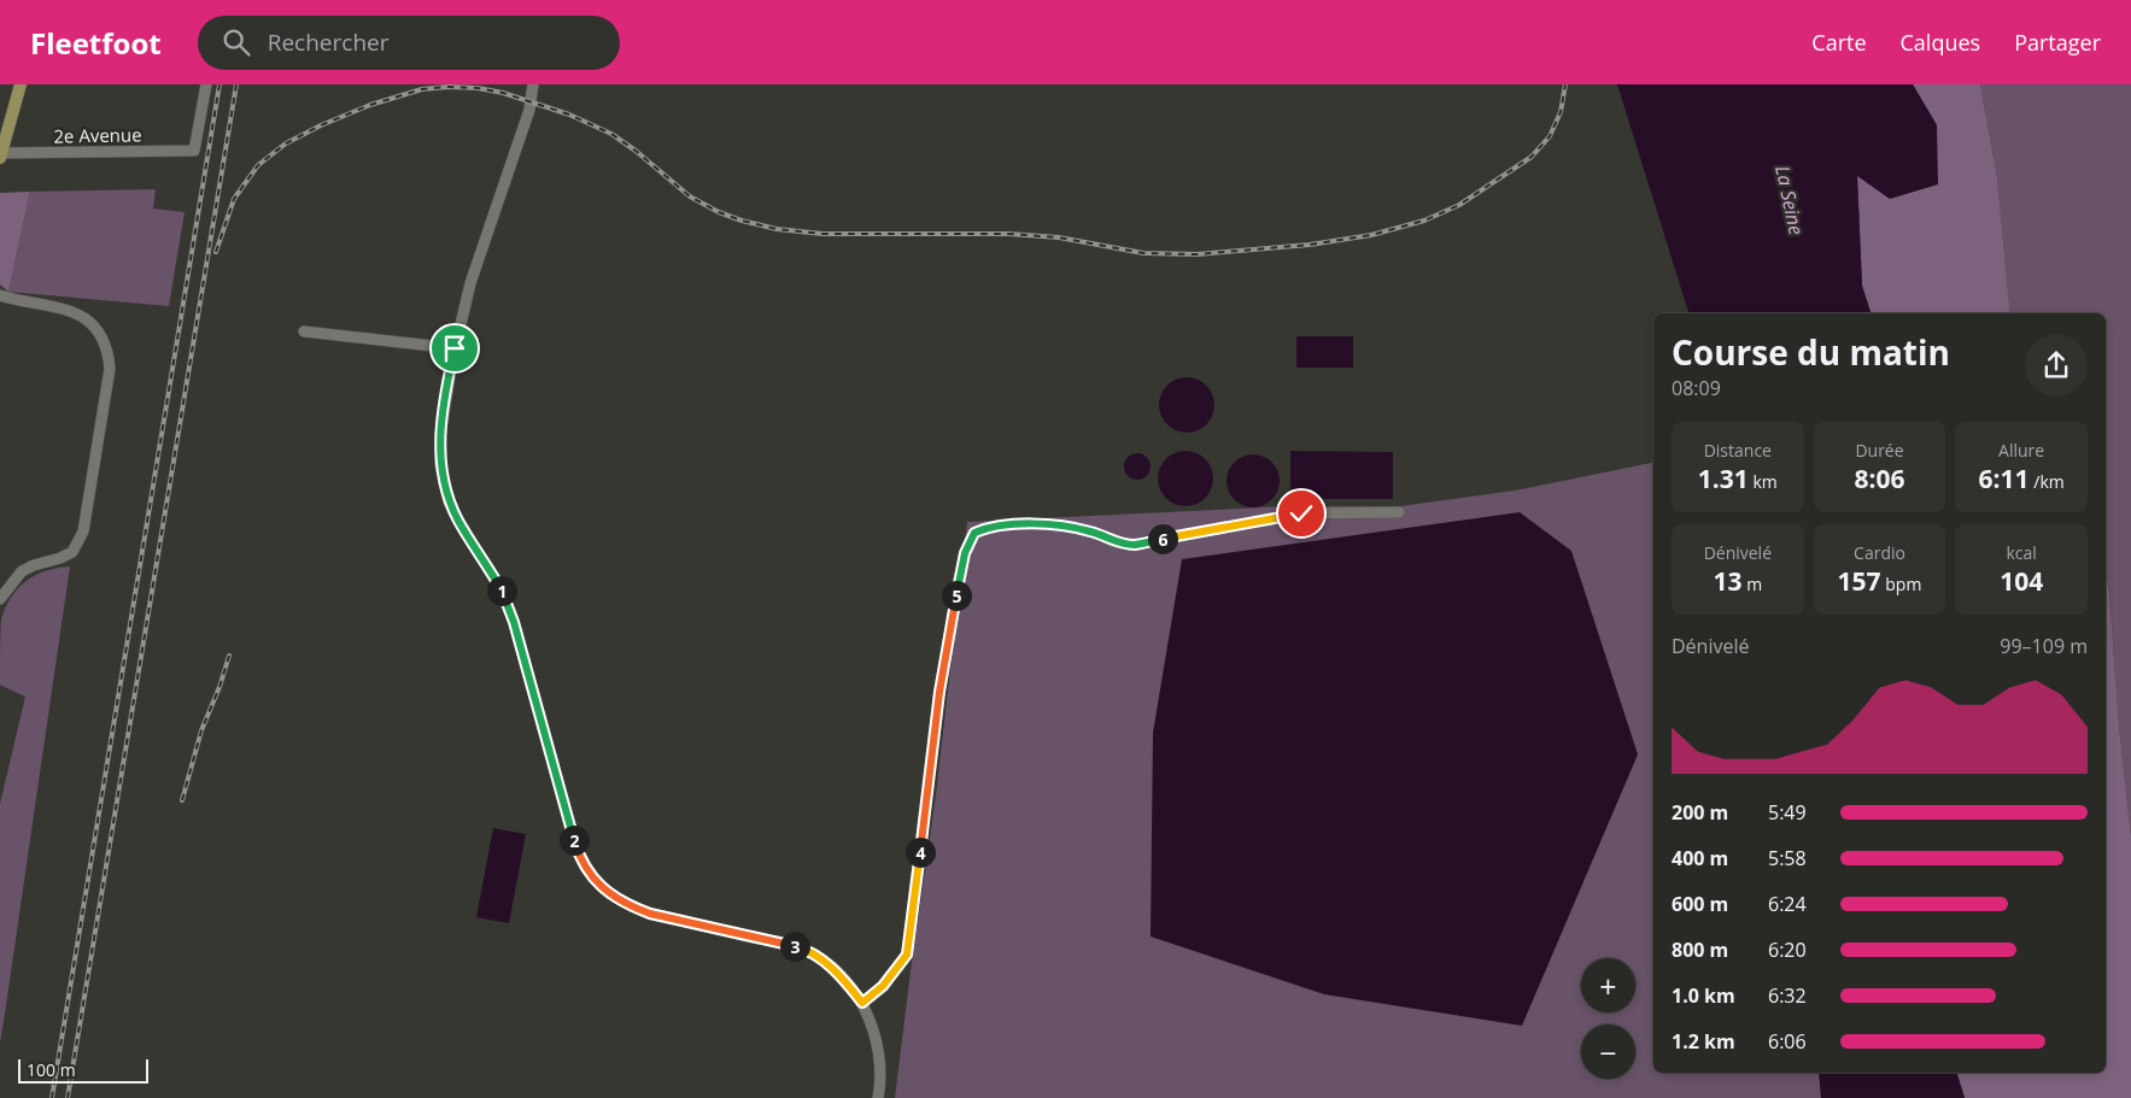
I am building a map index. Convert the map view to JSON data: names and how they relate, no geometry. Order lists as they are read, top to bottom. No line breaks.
{"streets":{"street":["2e Avenue"]},"water":["La Seine"],"scale_bar":"100 m","page":{"header":"Fleetfoot","search":"Rechercher","nav":["Carte","Calques","Partager"],"heading":["Course du matin","08:09"],"stats":[["Distance","1.31 km"],["Durée","8:06"],["Allure","6:11 /km"],["Dénivelé","13 m"],["Cardio","157 bpm"],["kcal","104"]],"pins":["6","1","5","2","4","3"],"chart":["Dénivelé","99–109 m"],"list":[{"name":"200 m","note":"5:49"},{"name":"400 m","note":"5:58"},{"name":"600 m","note":"6:24"},{"name":"800 m","note":"6:20"},{"name":"1.0 km","note":"6:32"},{"name":"1.2 km","note":"6:06"}],"map_buttons":["+","−"],"scale":"100 m"}}
